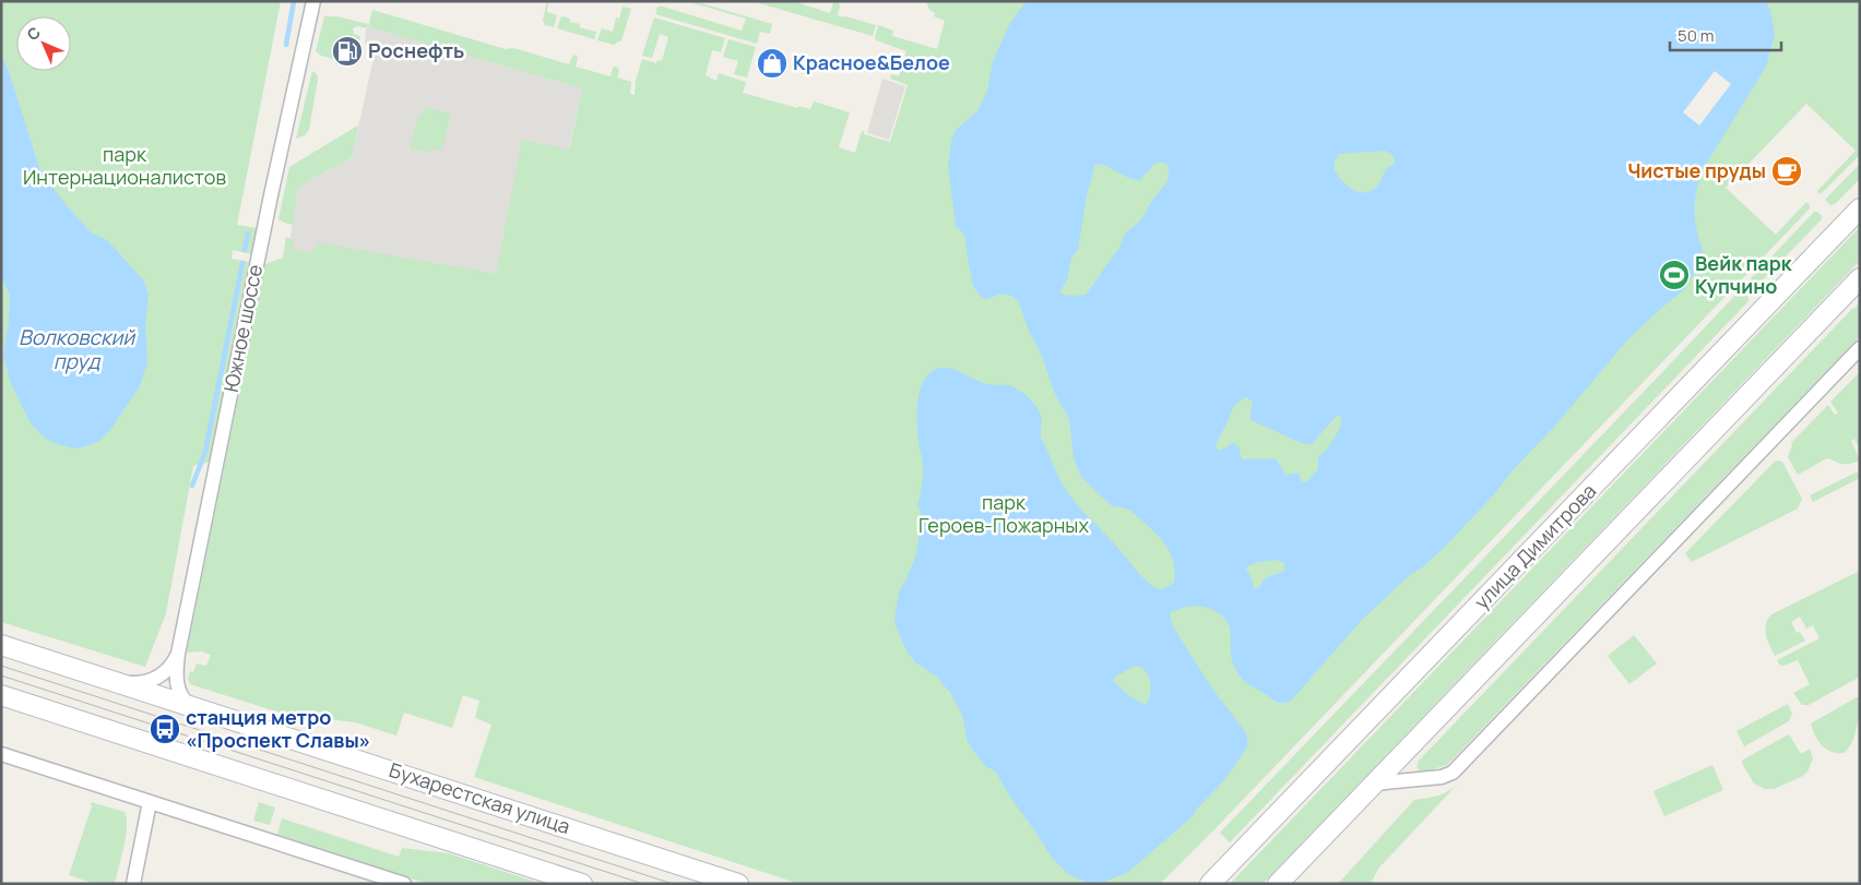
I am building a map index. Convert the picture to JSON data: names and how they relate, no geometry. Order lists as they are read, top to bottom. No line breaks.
{"streets":{"street":["Южное шоссе","улица Димитрова","Бухарестская улица"]},"crossings":[["Южное шоссе","Бухарестская улица"]],"water":["Волковский пруд"],"parks":["парк Интернационалистов","парк Героев-Пожарных"],"places":{"fuel station":["Роснефть"],"shop":["Красное&Белое"],"cafe":["Чистые пруды"],"sports":["Вейк парк Купчино"],"bus stop":["станция метро «Проспект Славы»"]},"scale_bar":"50 m","north":"top left"}
